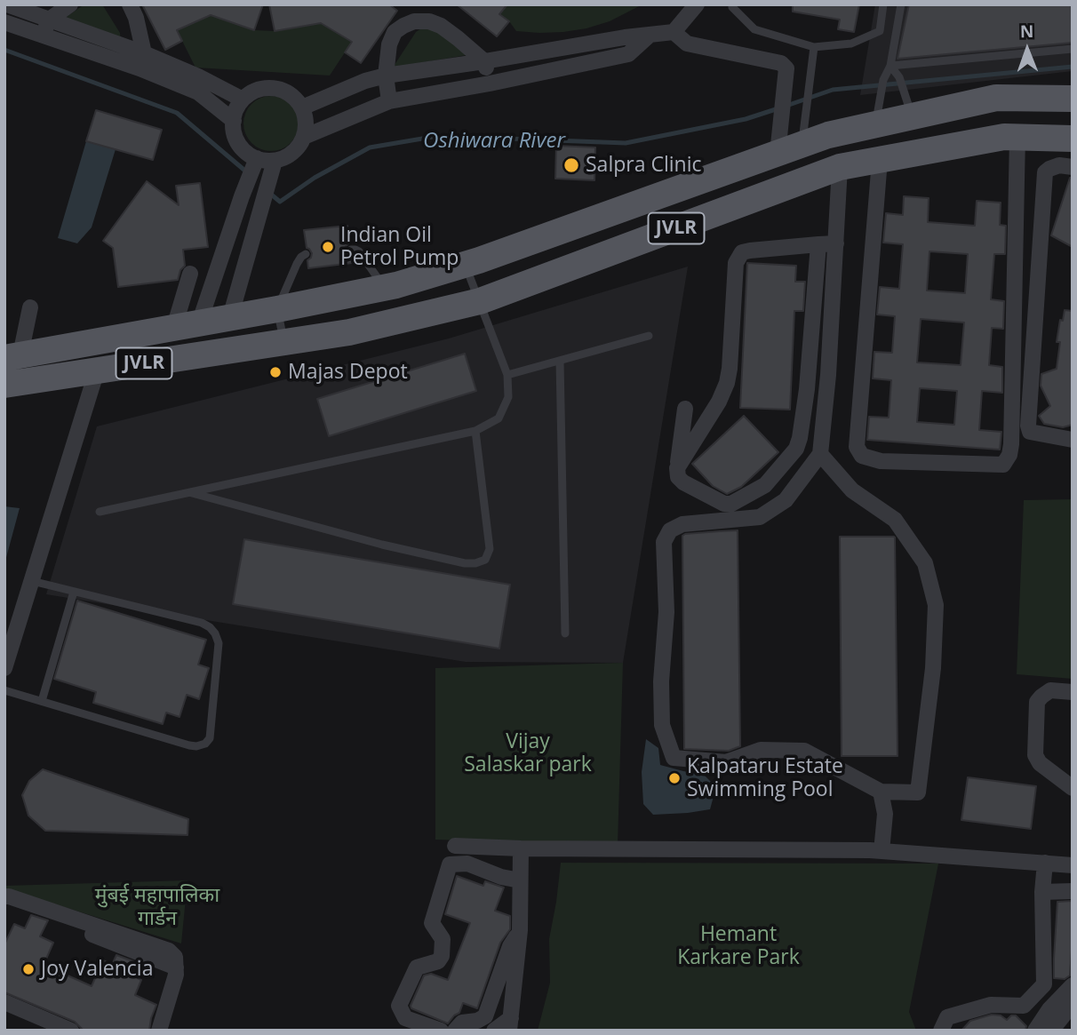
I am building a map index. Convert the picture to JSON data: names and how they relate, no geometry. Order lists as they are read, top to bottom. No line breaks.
{"streets":{"main road":["JVLR"]},"water":["Oshiwara River"],"parks":["Vijay Salaskar park","मुंबई महापालिका गार्डन","Hemant Karkare Park"],"places":["Salpra Clinic","Indian Oil Petrol Pump","Majas Depot","Kalpataru Estate Swimming Pool","Joy Valencia"],"north":"top"}
